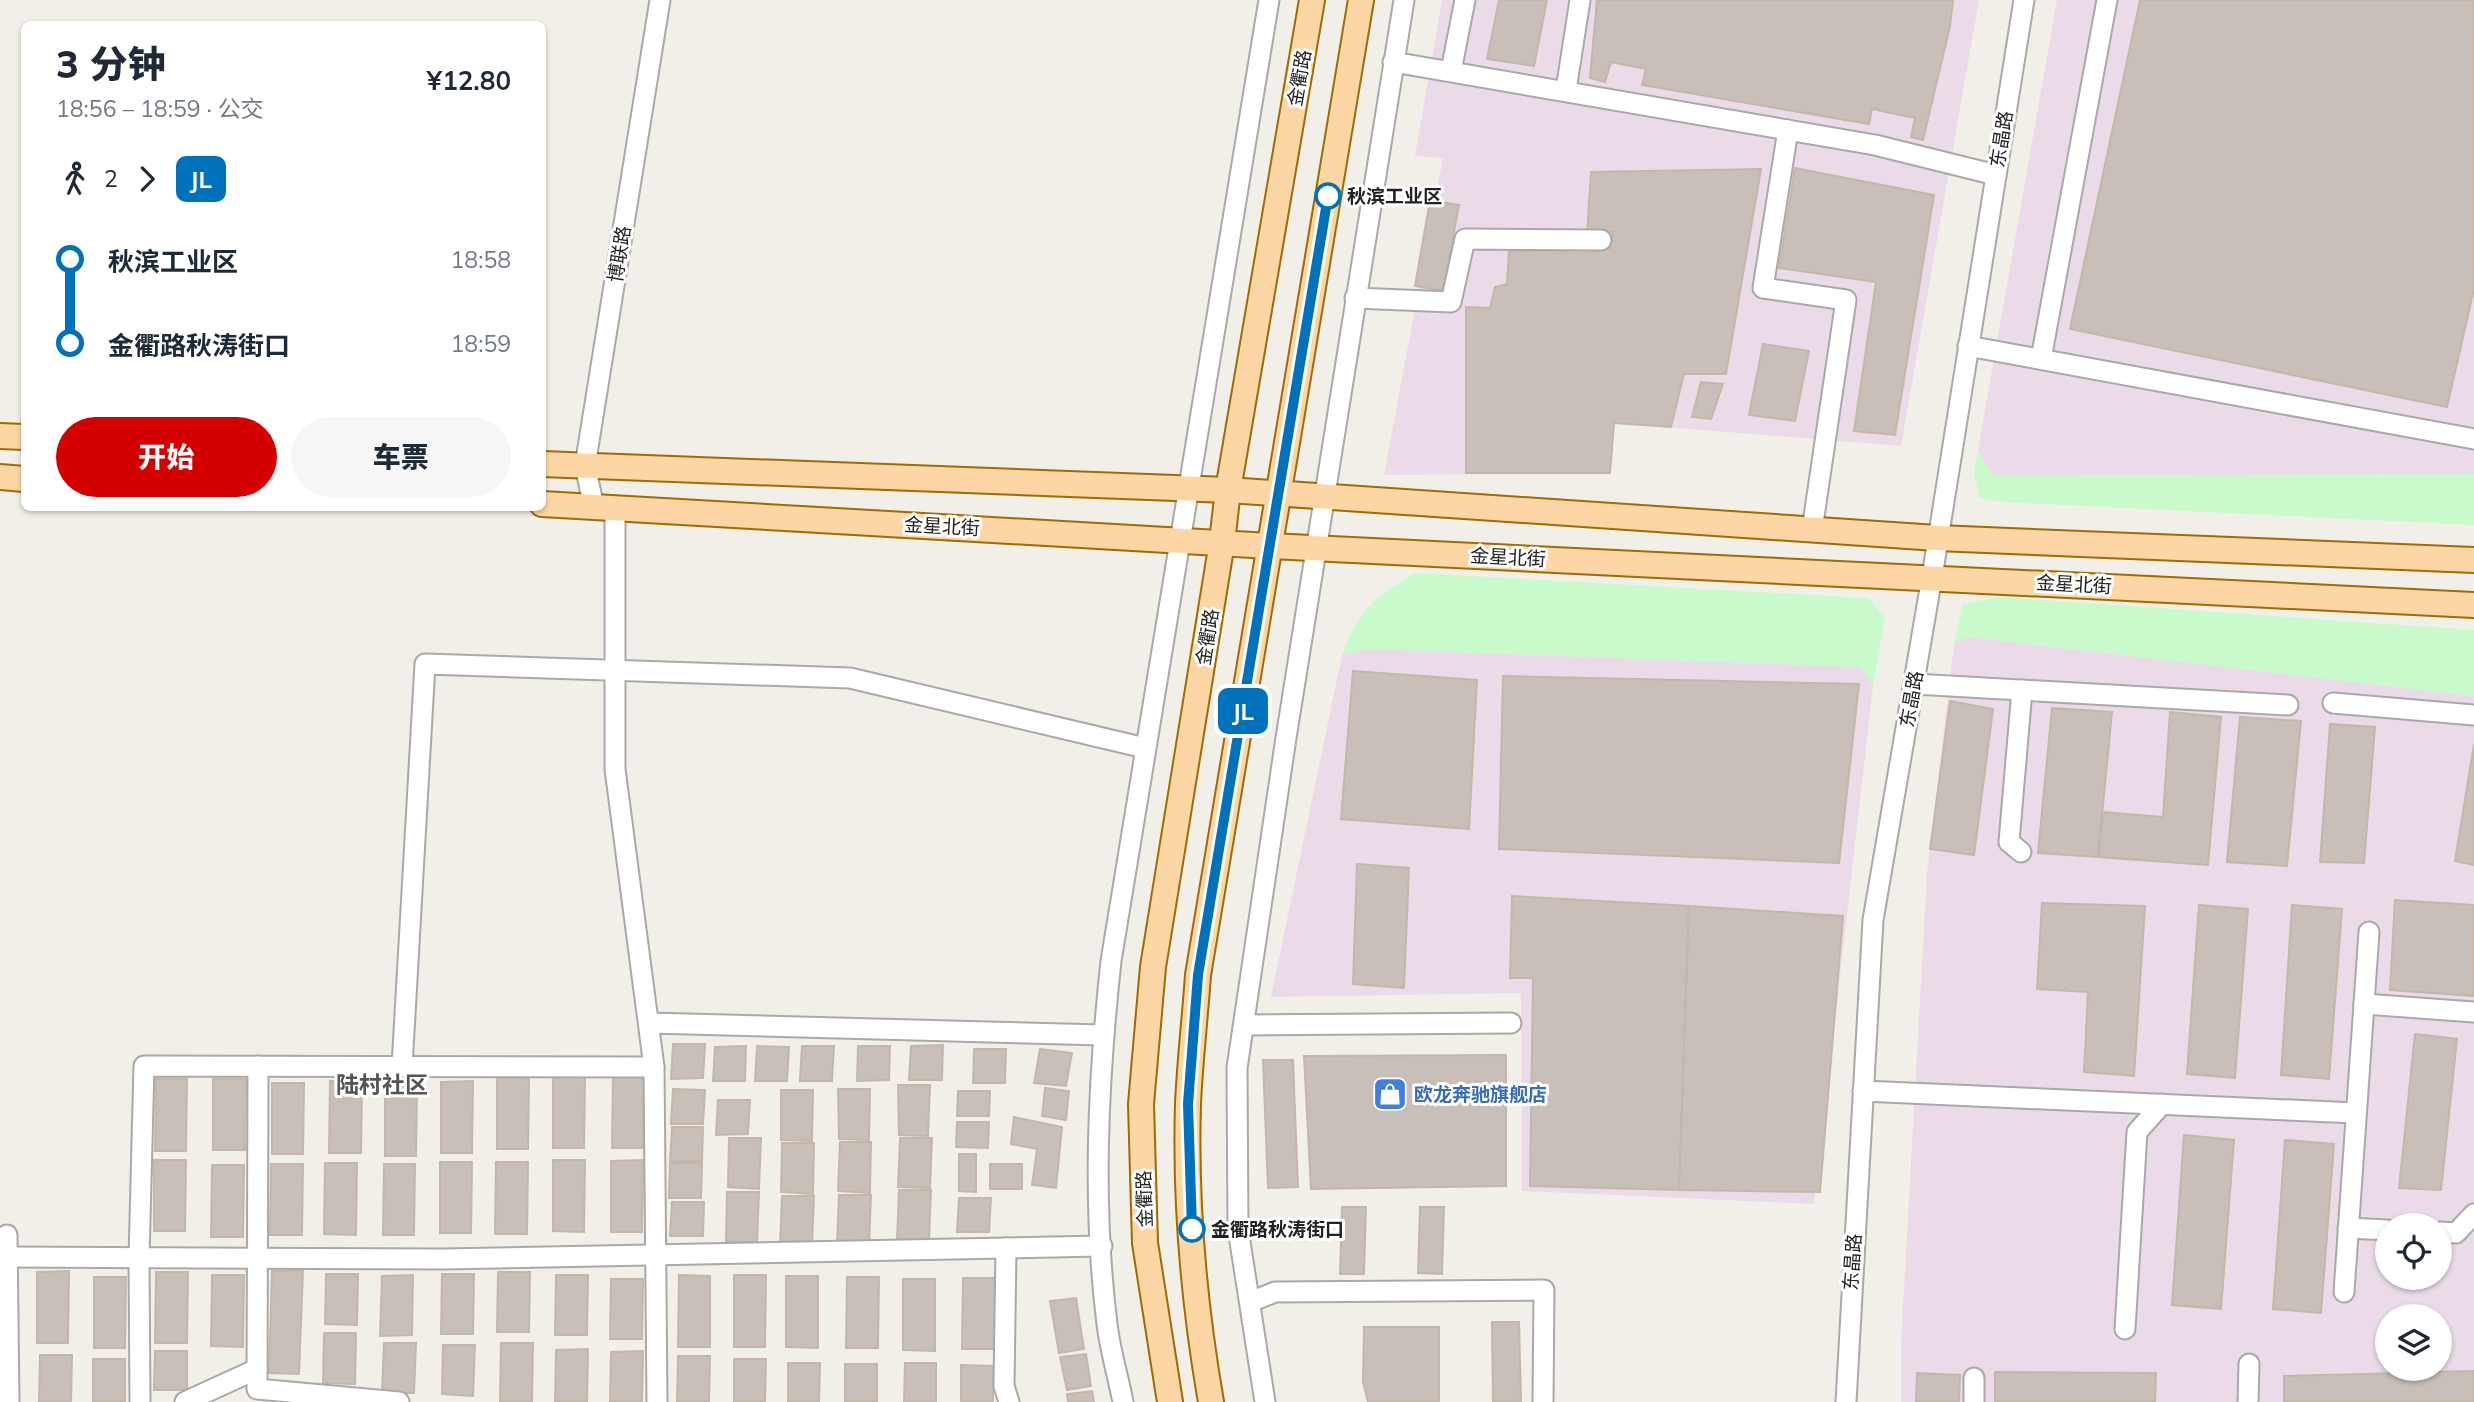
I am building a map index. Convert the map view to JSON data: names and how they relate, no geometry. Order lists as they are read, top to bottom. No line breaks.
{"streets":{"main road":["金衢路","金星北街"],"street":["东晶路","博联路"]},"crossings":[["金衢路","金星北街"],["东晶路","金星北街"],["博联路","金星北街"]],"districts":["陆村社区"],"places":{"other":["秋滨工业区","金衢路秋涛街口"],"shop":["欧龙奔驰旗舰店"]},"lines":["bus line JL"],"page":{"on_map":"JL","heading":["3 分钟","18:56 – 18:59 · 公交","¥12.80"],"legs":["2","JL"],"list":[{"name":"秋滨工业区","value":"18:58"},{"name":"金衢路秋涛街口","value":"18:59"}],"buttons":["开始","车票"]}}
